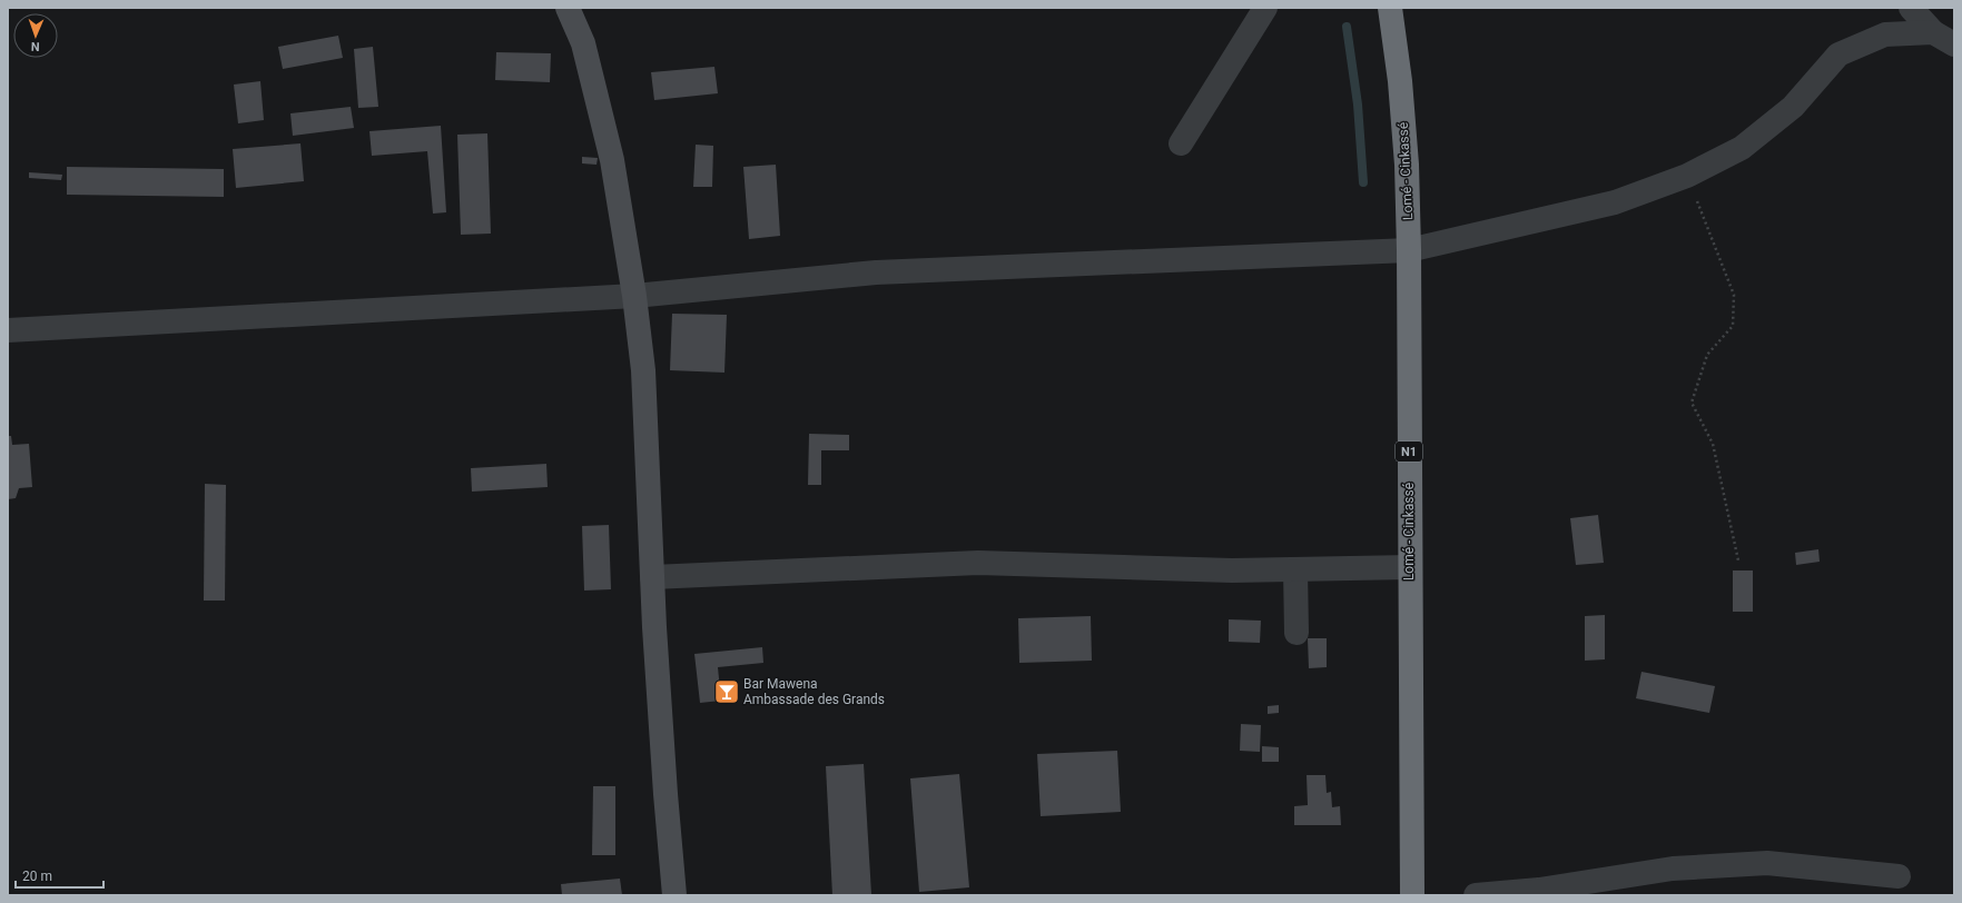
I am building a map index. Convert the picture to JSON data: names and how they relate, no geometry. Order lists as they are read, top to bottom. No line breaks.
{"streets":{"highway":["Lomé - Cinkassé","N1"]},"places":{"bar":["Bar Mawena Ambassade des Grands"]},"scale_bar":"20 m","north":"bottom"}
